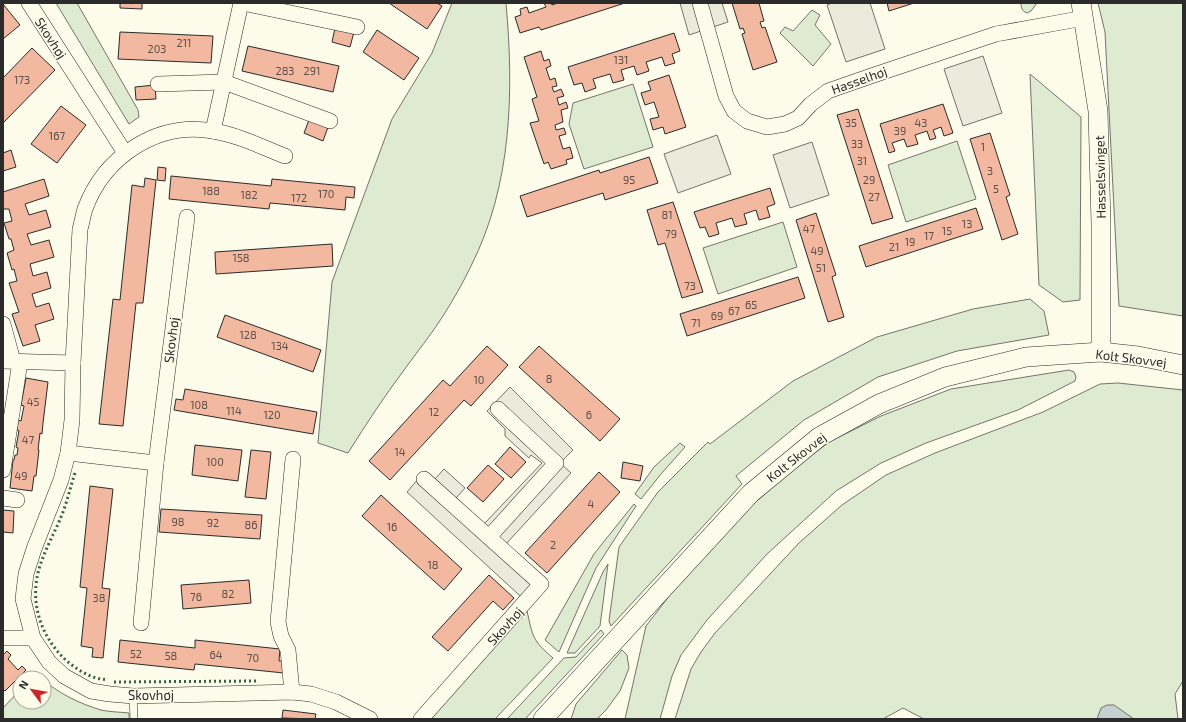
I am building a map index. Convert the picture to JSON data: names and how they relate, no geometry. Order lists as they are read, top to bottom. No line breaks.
{"streets":{"street":["Skovhøj","Hasselhøj","Hasselsvinget","Kolt Skovvej"]},"crossings":[["Hasselhøj","Hasselsvinget"],["Hasselsvinget","Kolt Skovvej"]],"house_numbers":["211","203","131","283","291","173","35","43","39","167","33","1","31","3","95","29","5","188","170","182","27","172","81","13","47","15","79","17","19","21","49","158","51","73","65","67","69","71","128","134","8","10","45","108","114","12","120","6","47","14","100","49","4","98","92","86","16","2","18","82","76","38","52","64","58","70"],"north":"top left"}
